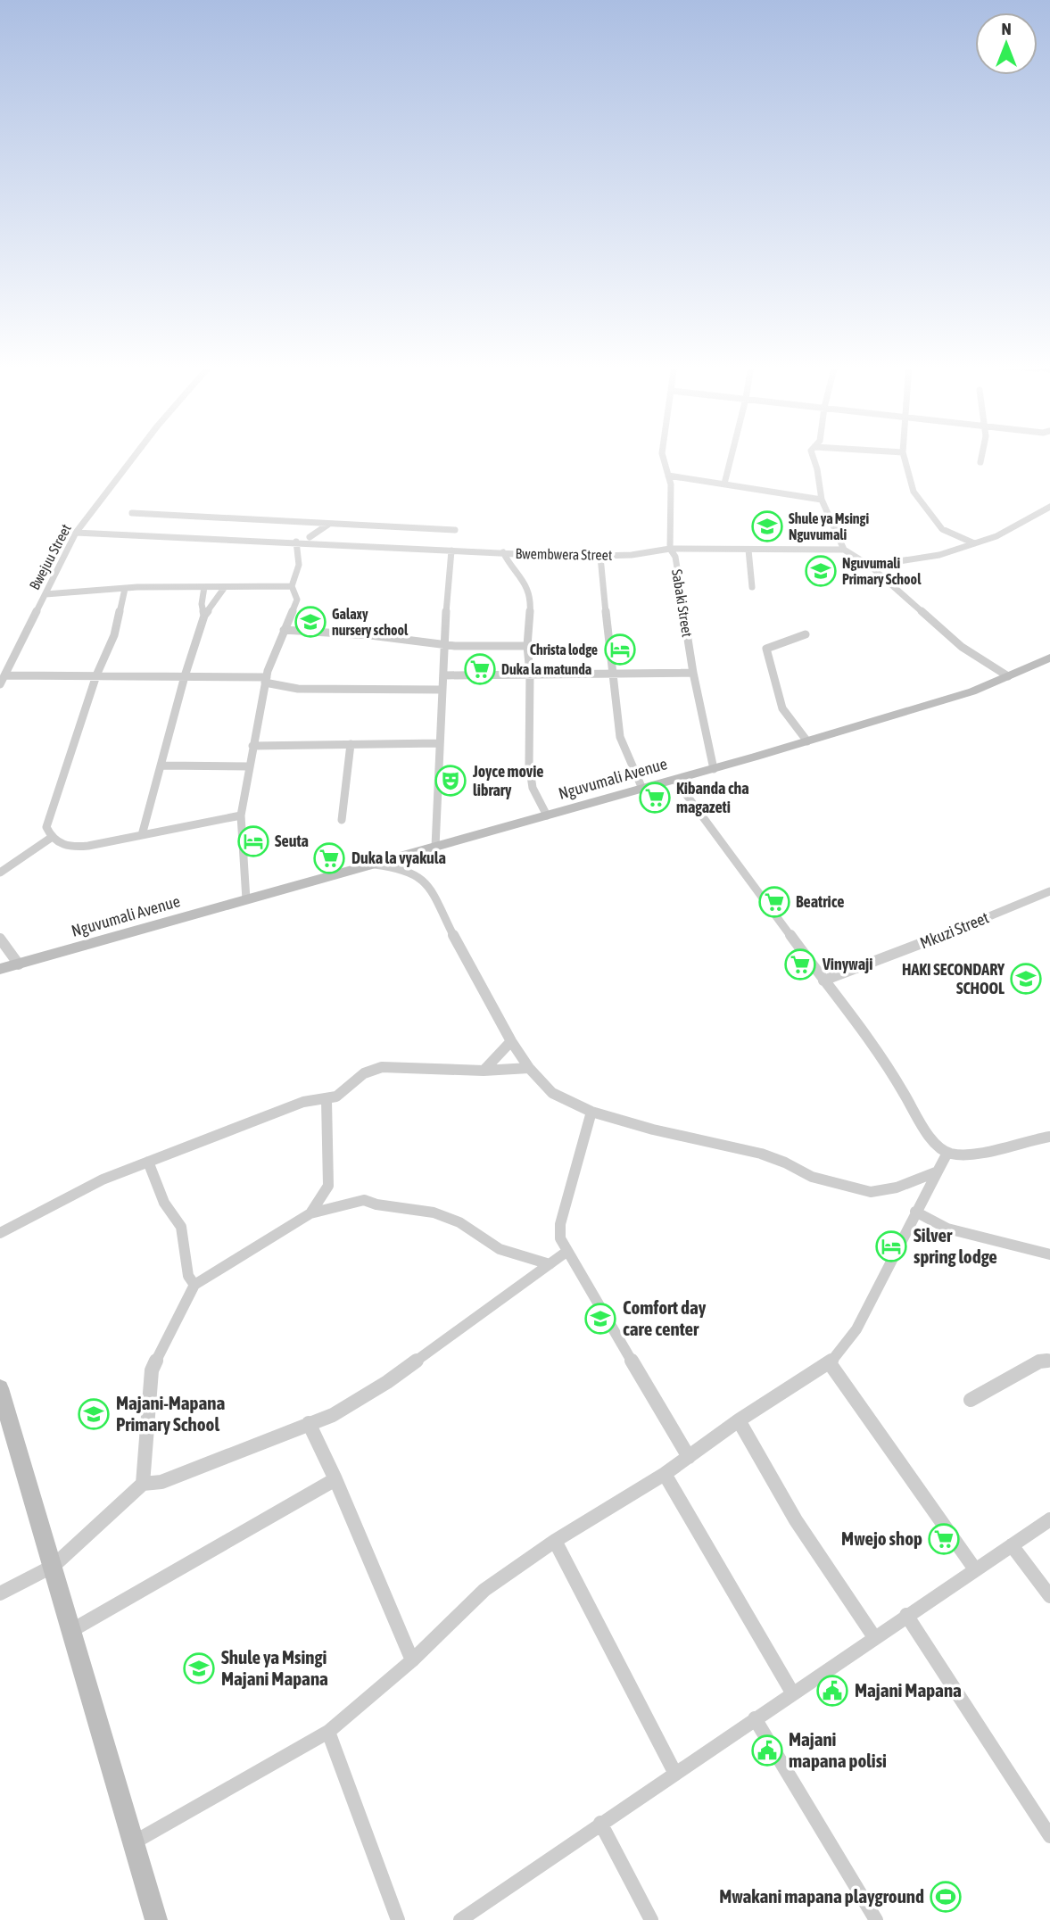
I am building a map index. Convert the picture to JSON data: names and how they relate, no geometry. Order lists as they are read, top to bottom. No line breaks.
{"streets":{"street":["Bwembwera Street","Bwejuu Street","Sabaki Street","Nguvumali Avenue","Mkuzi Street"]},"crossings":[["Bwembwera Street","Bwejuu Street"],["Bwembwera Street","Sabaki Street"],["Sabaki Street","Nguvumali Avenue"]],"places":{"school or university":["Shule ya Msingi Nguvumali","Nguvumali Primary School","Galaxy nursery school","HAKI SECONDARY SCHOOL","Comfort day care center","Majani-Mapana Primary School","Shule ya Msingi Majani Mapana"],"hotel":["Christa lodge","Seuta","Silver spring lodge"],"supermarket":["Duka la matunda","Kibanda cha magazeti","Duka la vyakula","Beatrice","Vinywaji","Mwejo shop"],"theatre":["Joyce movie library"],"public building":["Majani Mapana","Majani mapana polisi"],"sports":["Mwakani mapana playground"]},"north":"top"}
